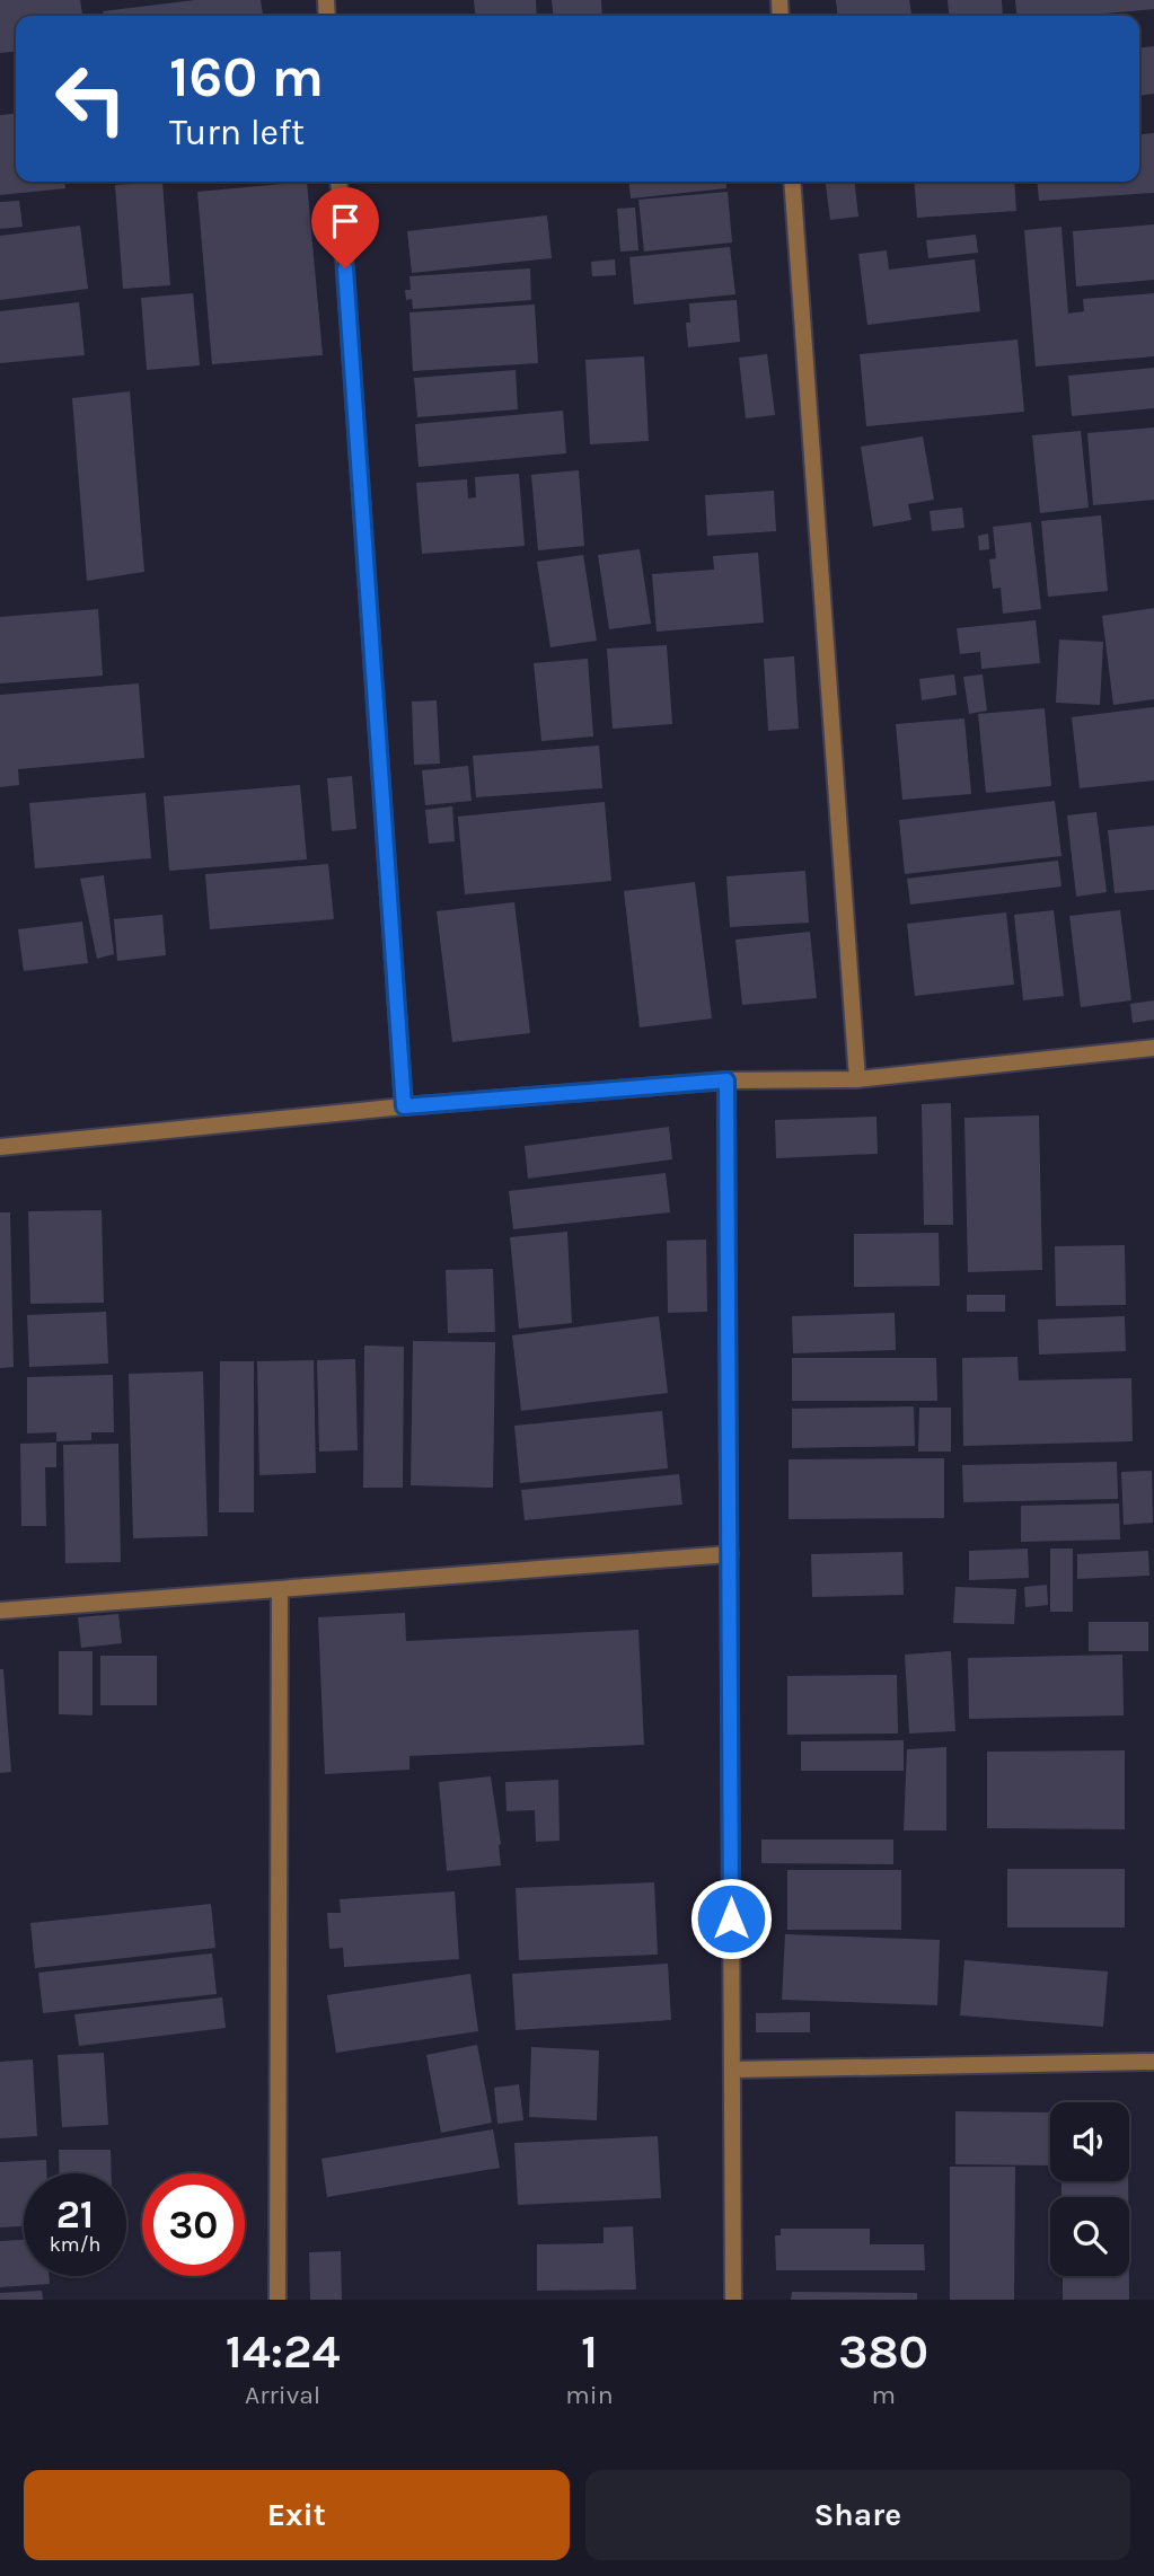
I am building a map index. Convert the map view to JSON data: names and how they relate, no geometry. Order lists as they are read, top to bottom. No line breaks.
{"page":{"turn":["160 m","Turn left"],"speed":"21 km/h","limit":"30","eta":["14:24","Arrival","1","min","380","m"],"buttons":["Exit","Share"]}}
